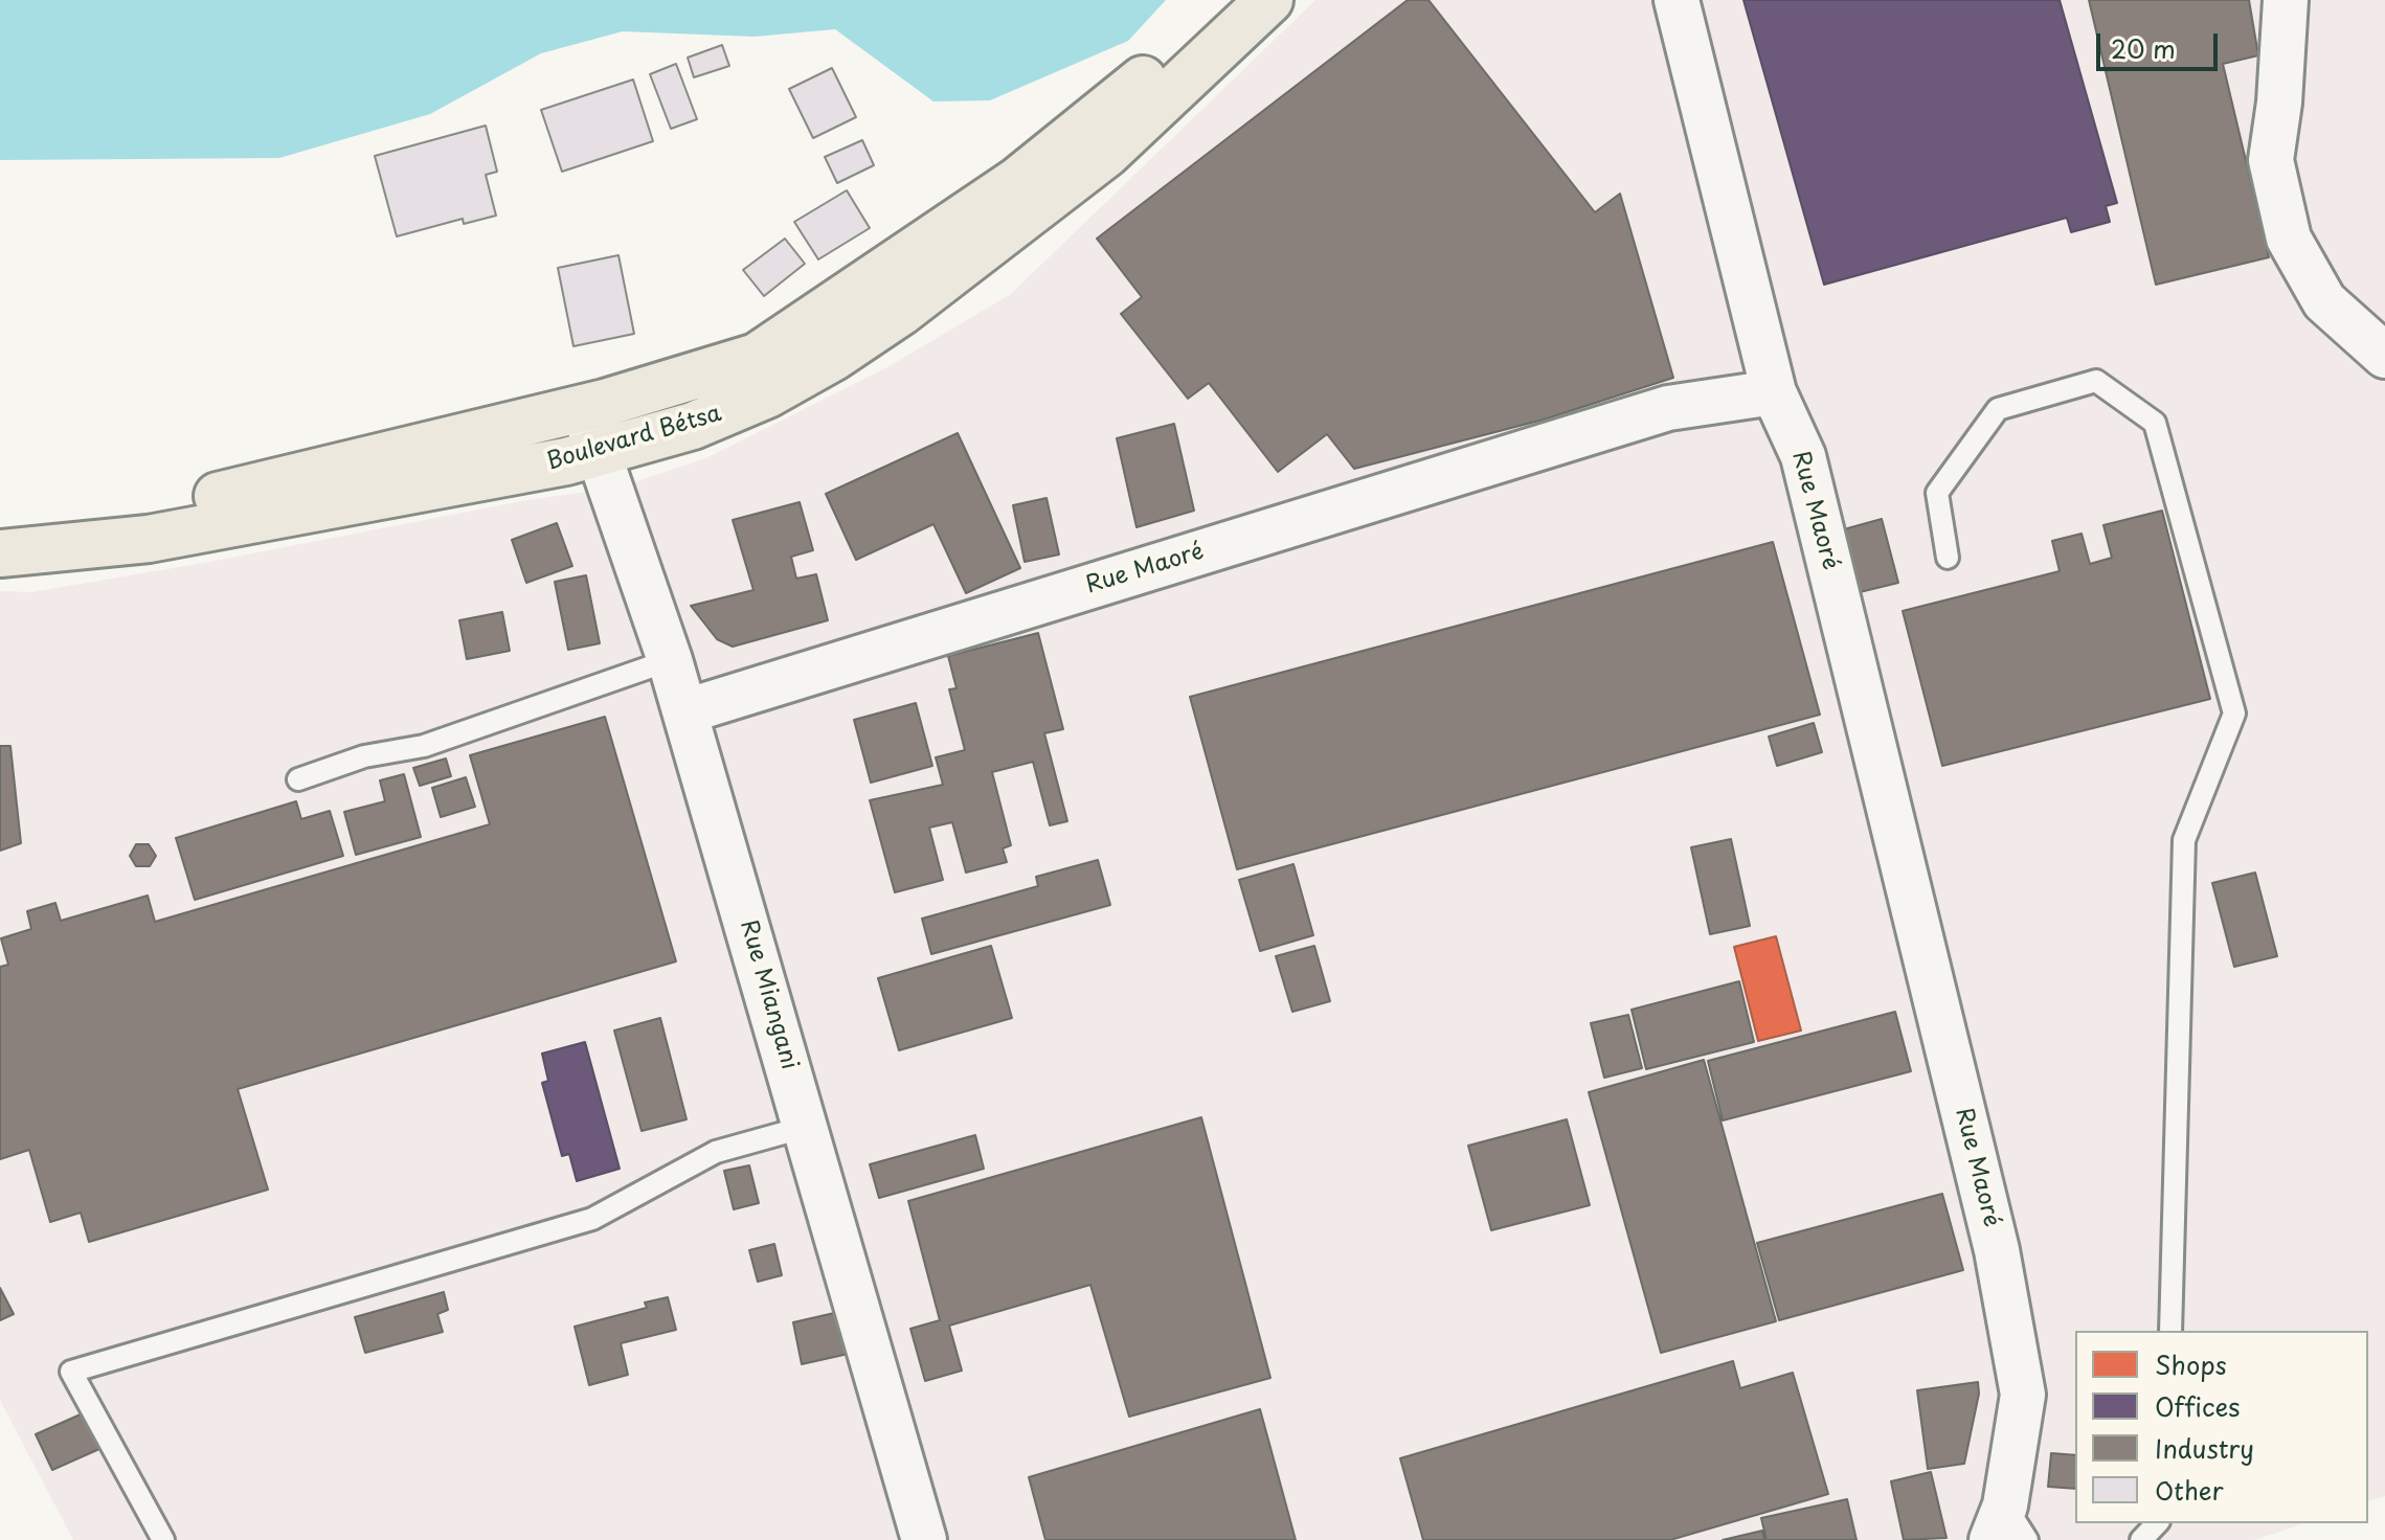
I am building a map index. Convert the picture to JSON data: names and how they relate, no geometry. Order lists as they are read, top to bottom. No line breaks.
{"streets":{"main road":["Boulevard Bétsa"],"street":["Rue Maoré","Rue Miangani"]},"crossings":[["Boulevard Bétsa","Rue Miangani"],["Rue Maoré","Rue Miangani"]],"legend":["Shops","Offices","Industry","Other"],"scale_bar":"20 m"}
